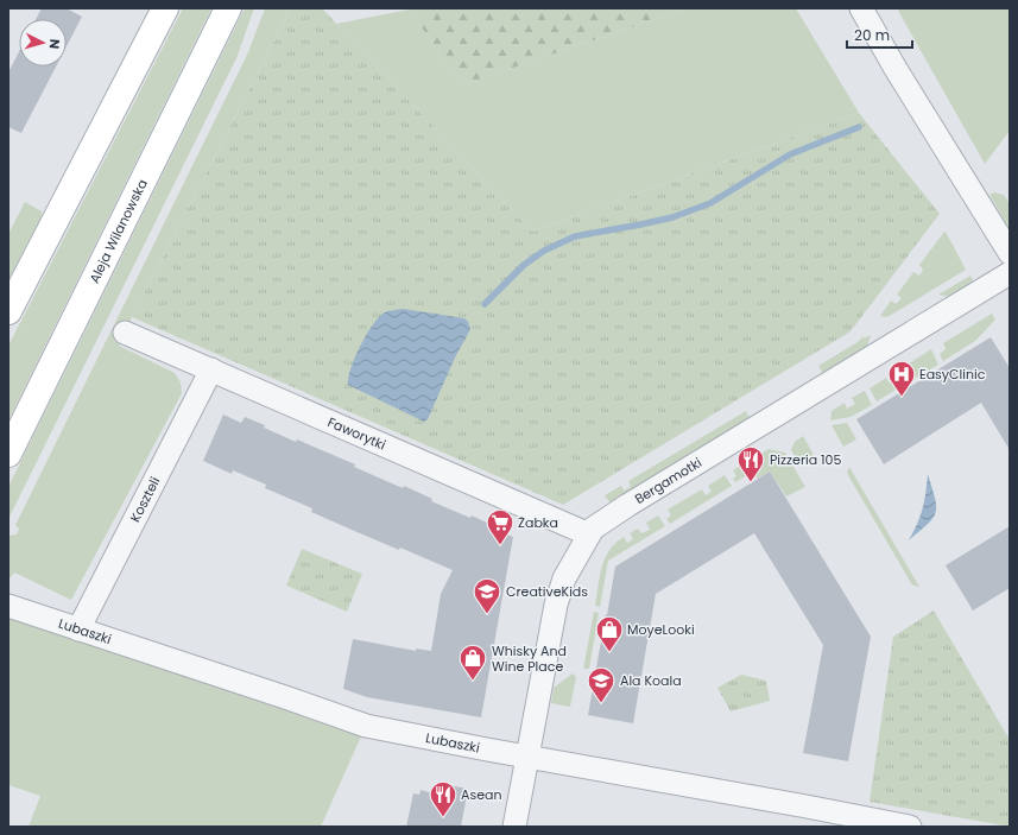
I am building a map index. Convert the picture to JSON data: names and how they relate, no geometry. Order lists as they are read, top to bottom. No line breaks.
{"streets":{"main road":["Aleja Wilanowska"],"street":["Faworytki","Bergamotki","Koszteli","Lubaszki"]},"crossings":[["Faworytki","Bergamotki"],["Faworytki","Koszteli"],["Bergamotki","Lubaszki"],["Koszteli","Lubaszki"]],"places":{"hospital":["EasyClinic"],"restaurant":["Pizzeria 105","Asean"],"supermarket":["Żabka"],"school or university":["CreativeKids","Ala Koala"],"shop":["MoyeLooki","Whisky And Wine Place"]},"scale_bar":"20 m","north":"right"}
